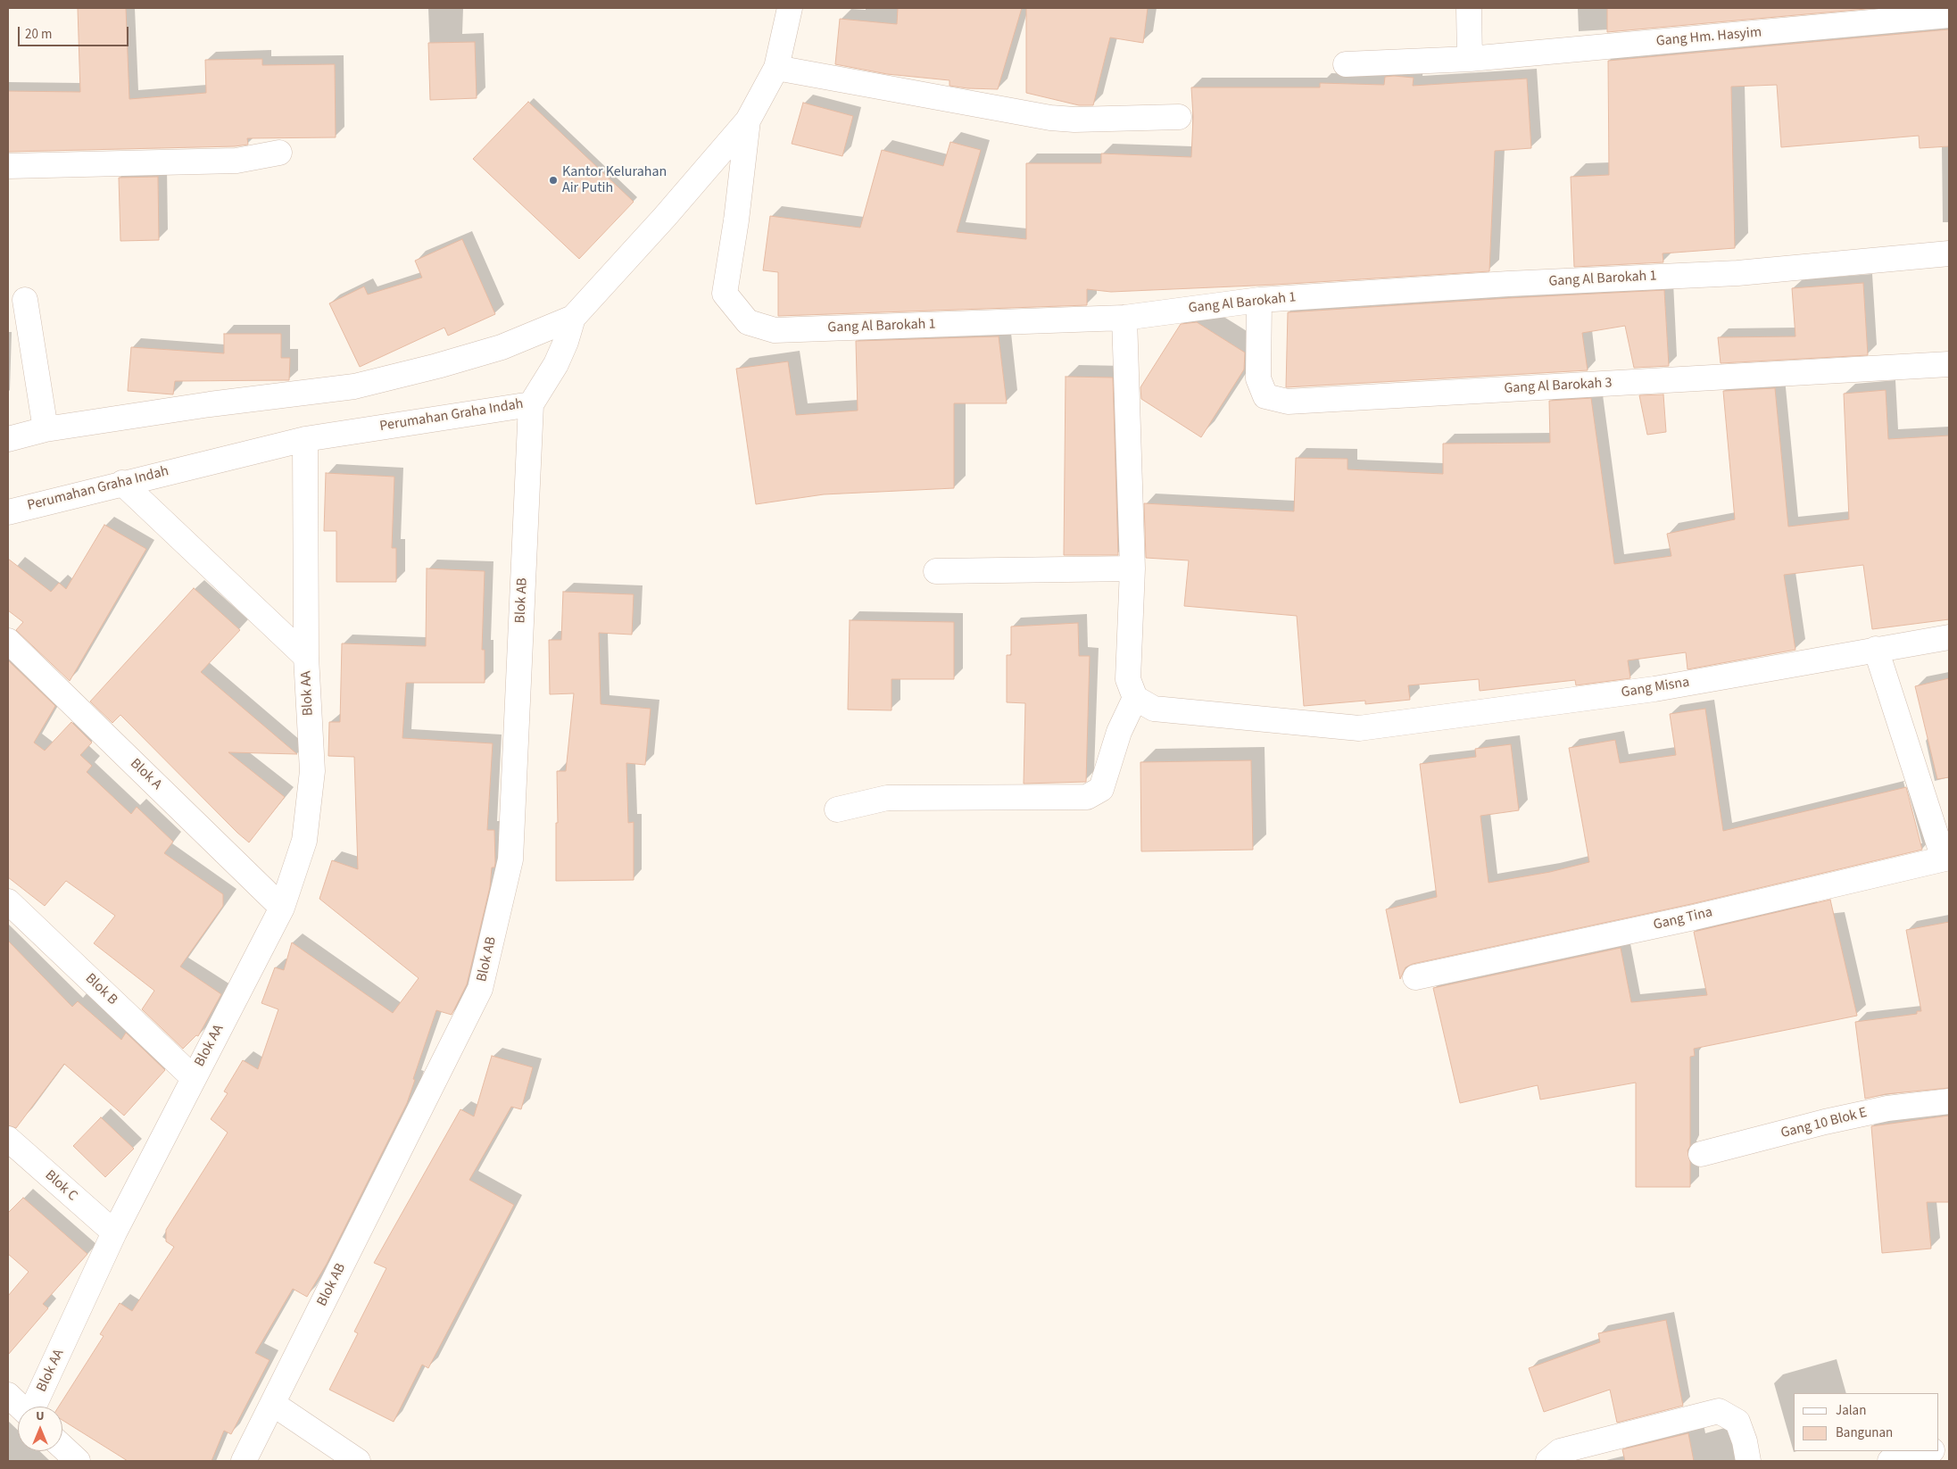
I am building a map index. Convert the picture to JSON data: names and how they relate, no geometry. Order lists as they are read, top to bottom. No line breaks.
{"streets":{"street":["Gang Hm. Hasyim","Gang Al Barokah 1","Gang Al Barokah 3","Perumahan Graha Indah","Blok AB","Gang Misna","Blok AA","Blok A","Gang Tina","Blok B","Gang 10 Blok E","Blok C"]},"crossings":[["Gang Al Barokah 1","Gang Al Barokah 3"],["Gang Al Barokah 1","Perumahan Graha Indah"],["Perumahan Graha Indah","Blok AB"],["Perumahan Graha Indah","Blok AA"],["Blok AA","Blok A"],["Blok AA","Blok B"],["Blok AA","Blok C"]],"places":["Kantor Kelurahan Air Putih"],"legend":["Jalan","Bangunan"],"scale_bar":"20 m","north":"top"}
